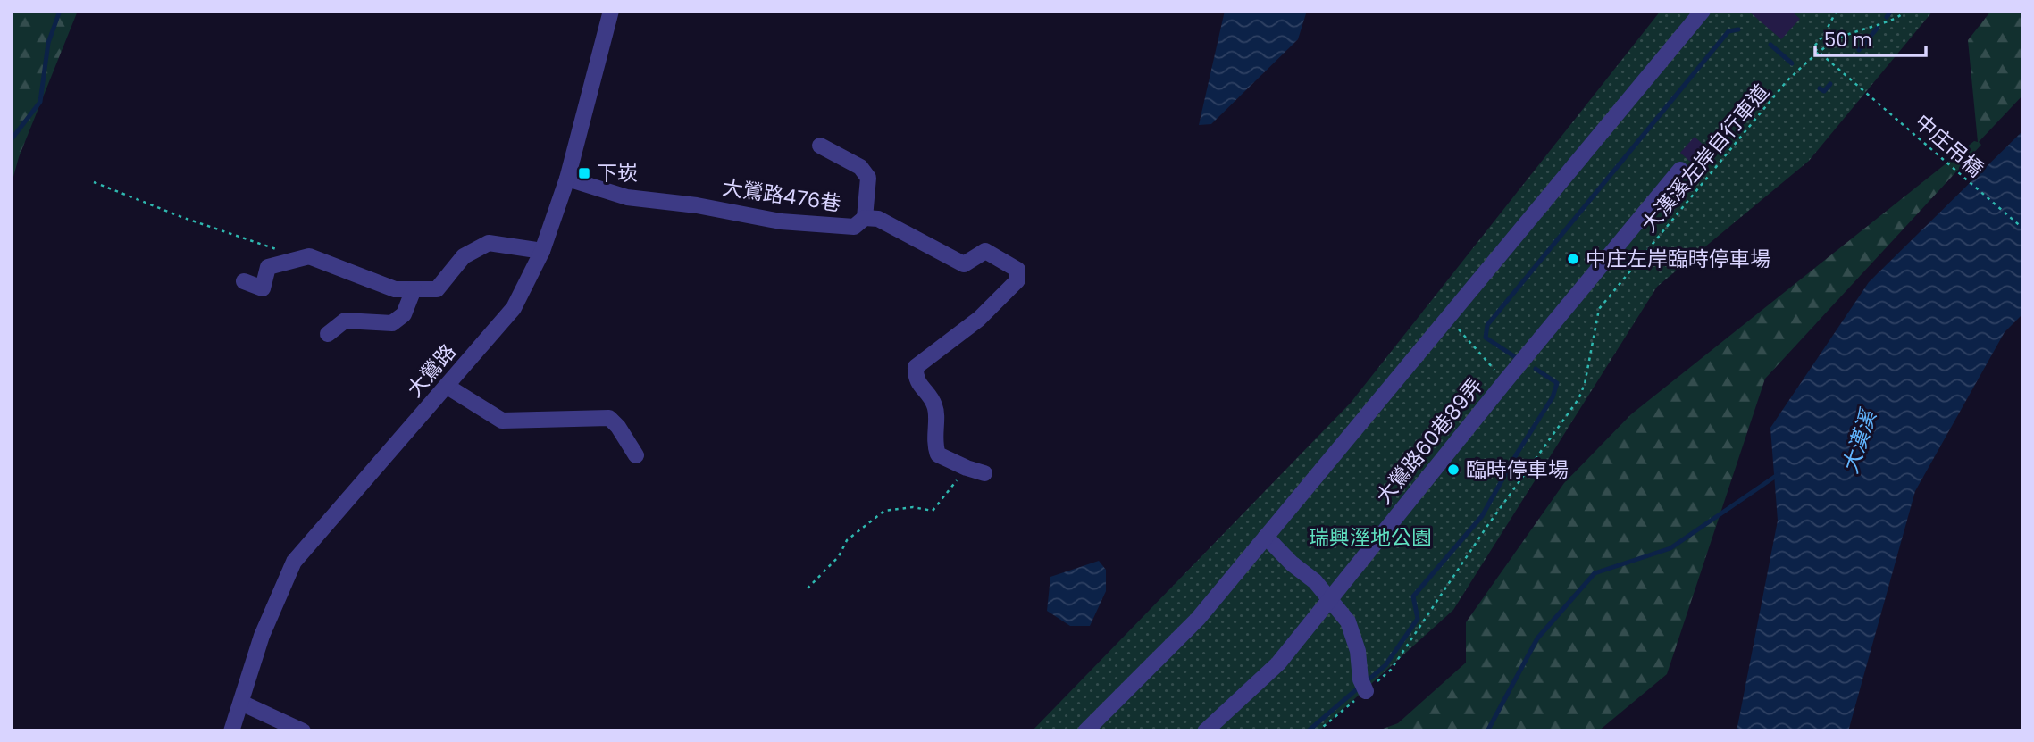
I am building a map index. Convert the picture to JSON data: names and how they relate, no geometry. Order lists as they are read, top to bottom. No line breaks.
{"streets":{"street":["大鶯路476巷","大鶯路","大鶯路60巷89弄"],"path":["中庄吊橋","大漢溪左岸自行車道"]},"crossings":[["中庄吊橋","大漢溪左岸自行車道"],["大鶯路476巷","大鶯路"]],"water":["大漢溪"],"parks":["瑞興溼地公園"],"places":{"transit":["下崁"],"other":["中庄左岸臨時停車場","臨時停車場"]},"scale_bar":"50 m"}
